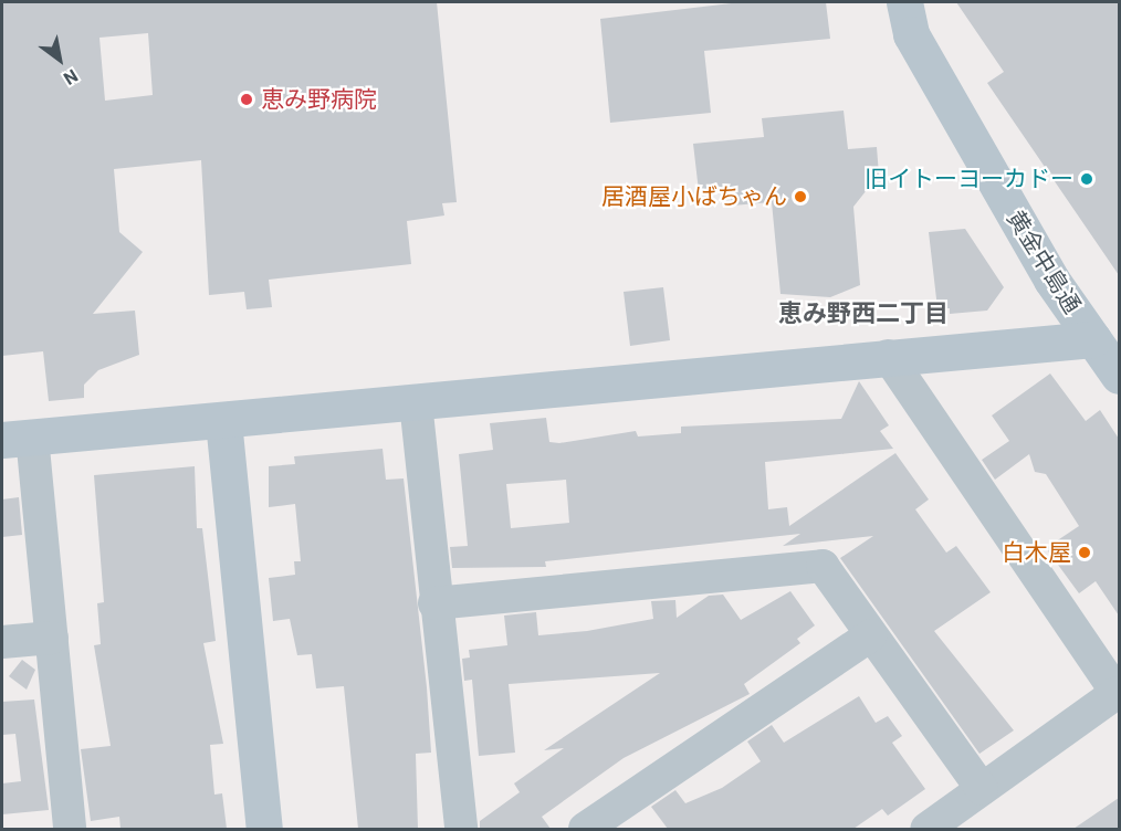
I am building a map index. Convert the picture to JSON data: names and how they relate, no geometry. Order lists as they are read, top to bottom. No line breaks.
{"streets":{"street":["黄金中島通"]},"districts":["恵み野西二丁目"],"places":["恵み野病院","旧イトーヨーカドー","居酒屋小ばちゃん","白木屋"],"north":"bottom right"}
